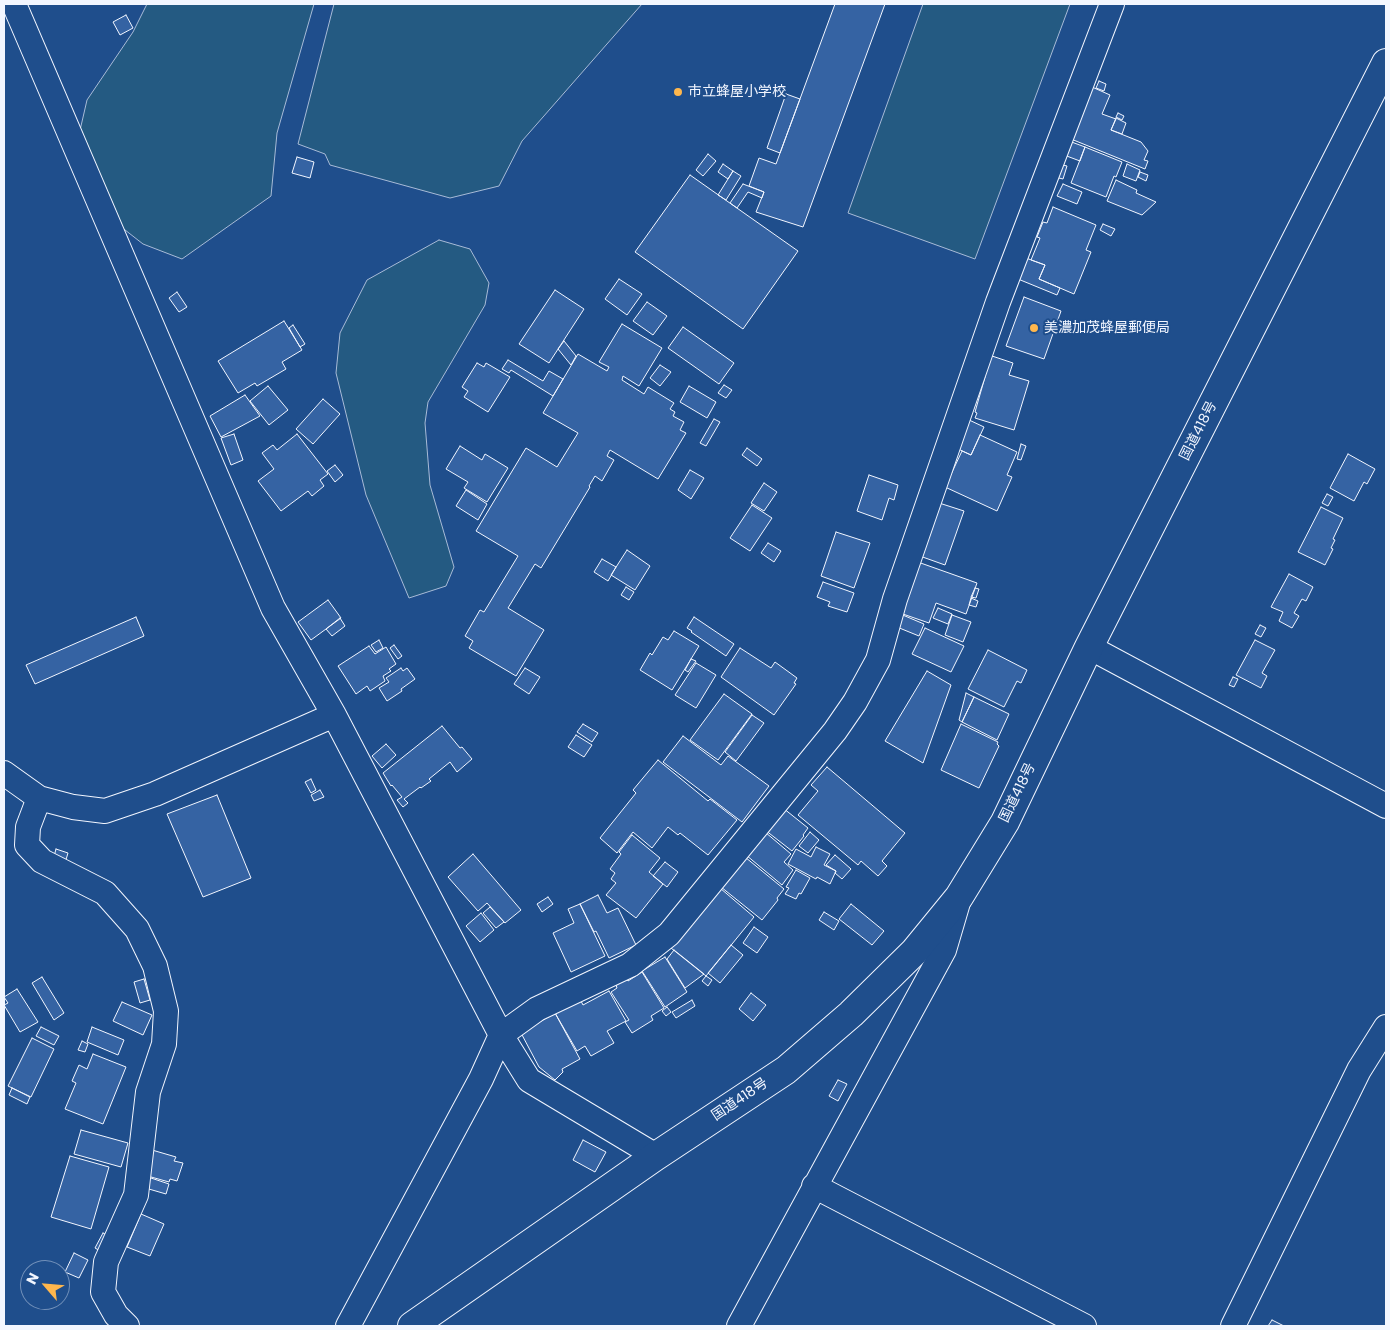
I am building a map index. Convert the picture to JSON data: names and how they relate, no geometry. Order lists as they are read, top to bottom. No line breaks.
{"streets":{"highway":["国道418号"]},"places":["市立蜂屋小学校","美濃加茂蜂屋郵便局"],"north":"top left"}
